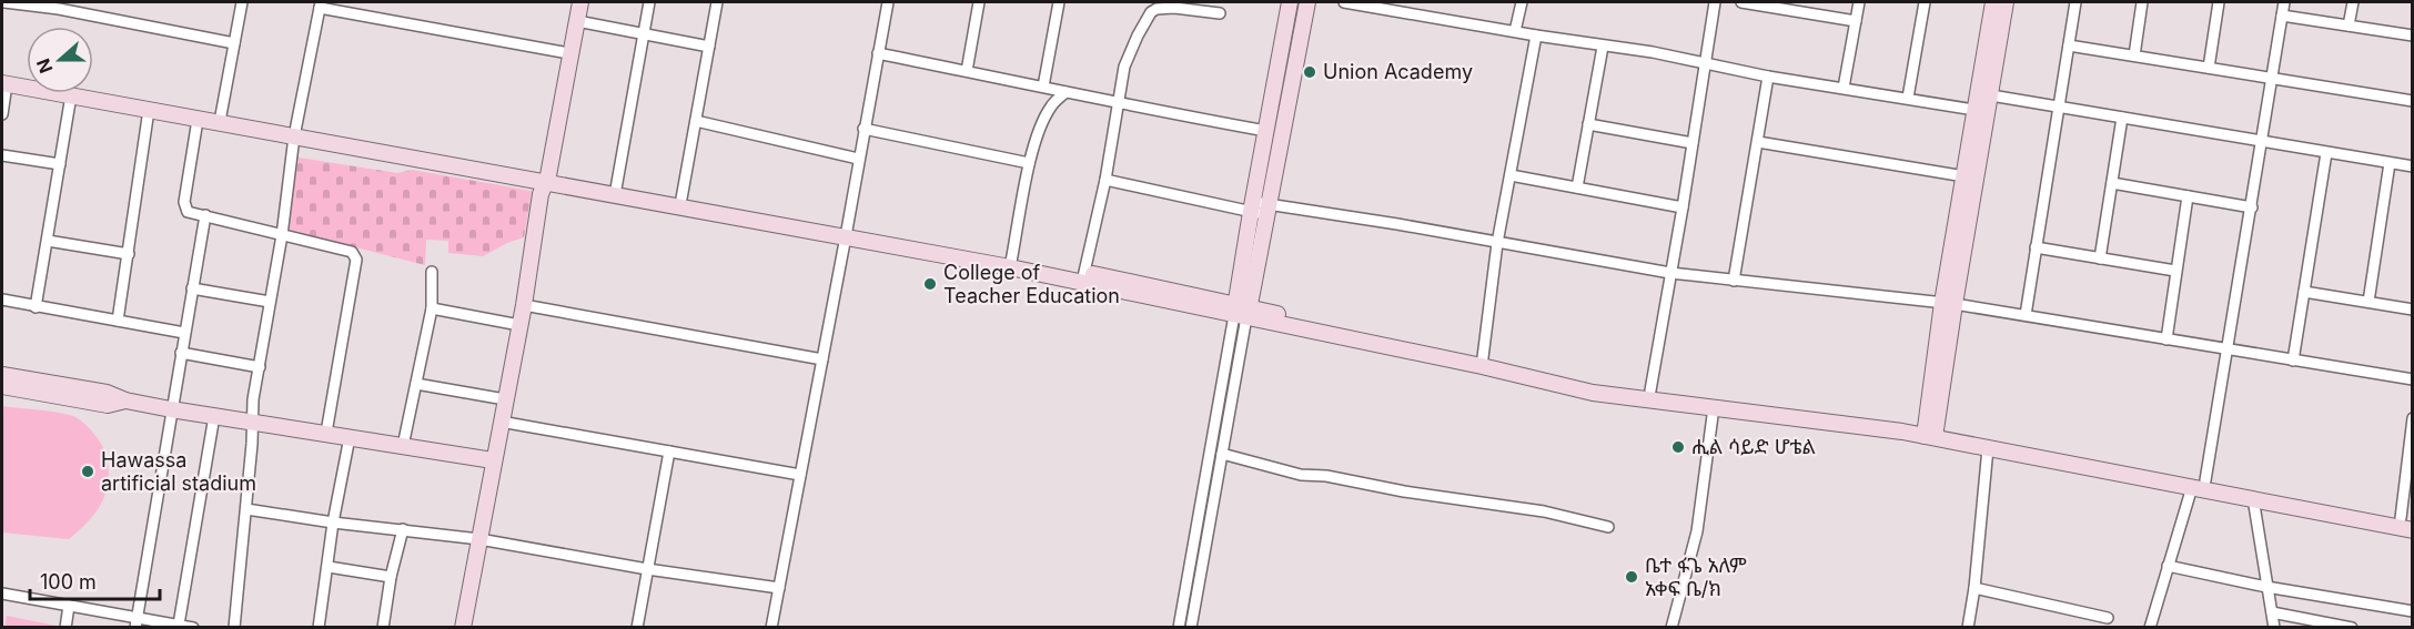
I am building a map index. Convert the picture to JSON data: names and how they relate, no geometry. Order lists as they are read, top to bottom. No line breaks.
{"places":["Union Academy","College of Teacher Education","ሒል ሳይድ ሆቴል","Hawassa artificial stadium","ቤተ ፋጌ አለም አቀፍ ቤ/ክ"],"scale_bar":"100 m","north":"left"}
